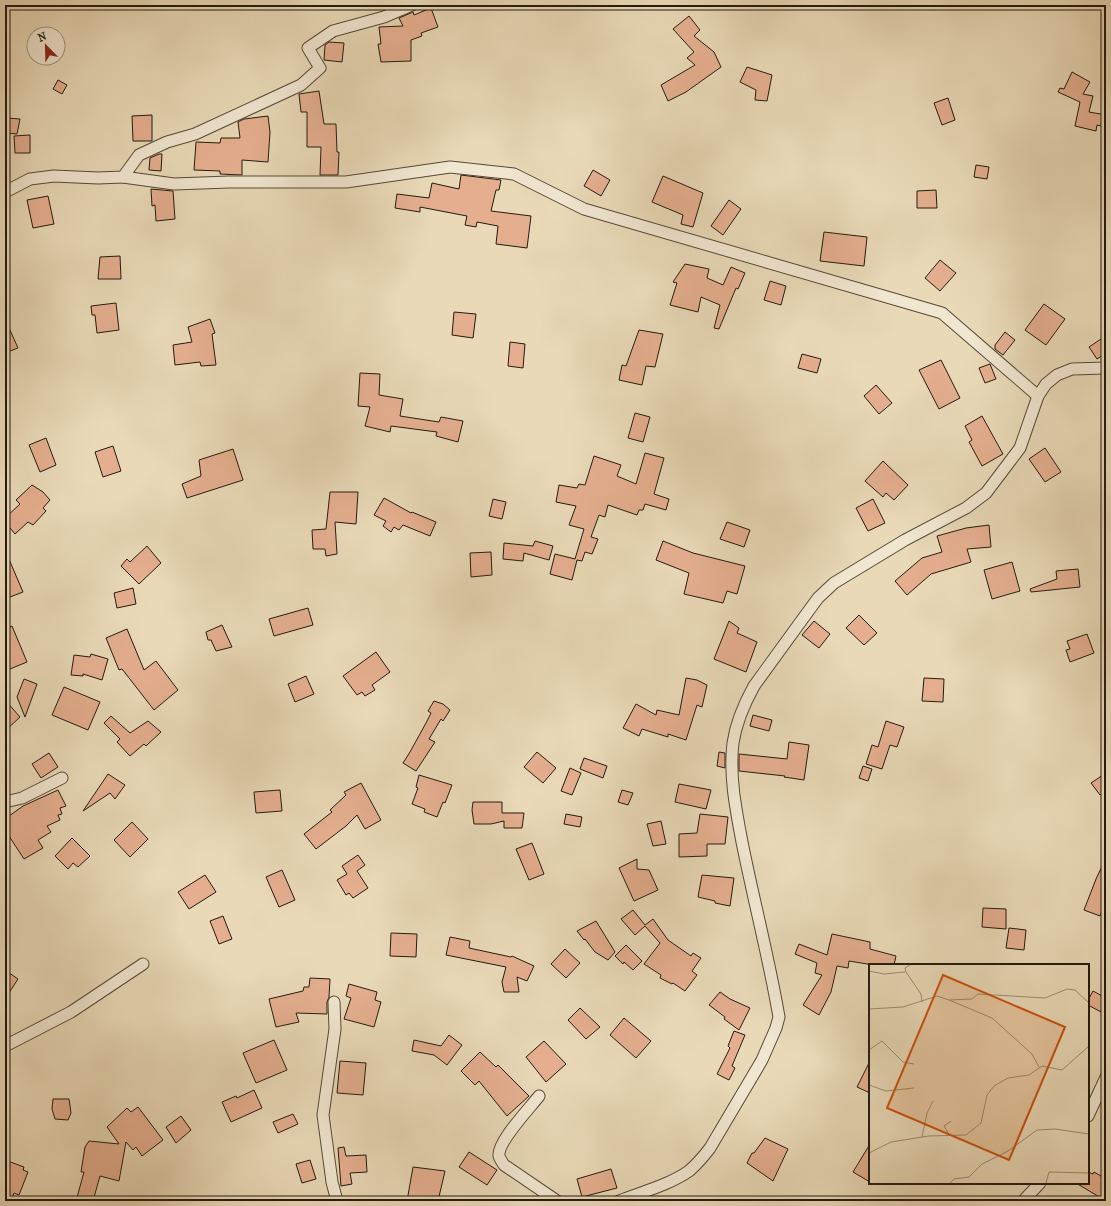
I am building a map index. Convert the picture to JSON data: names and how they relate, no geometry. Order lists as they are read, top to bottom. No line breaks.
{"north":"top left"}
